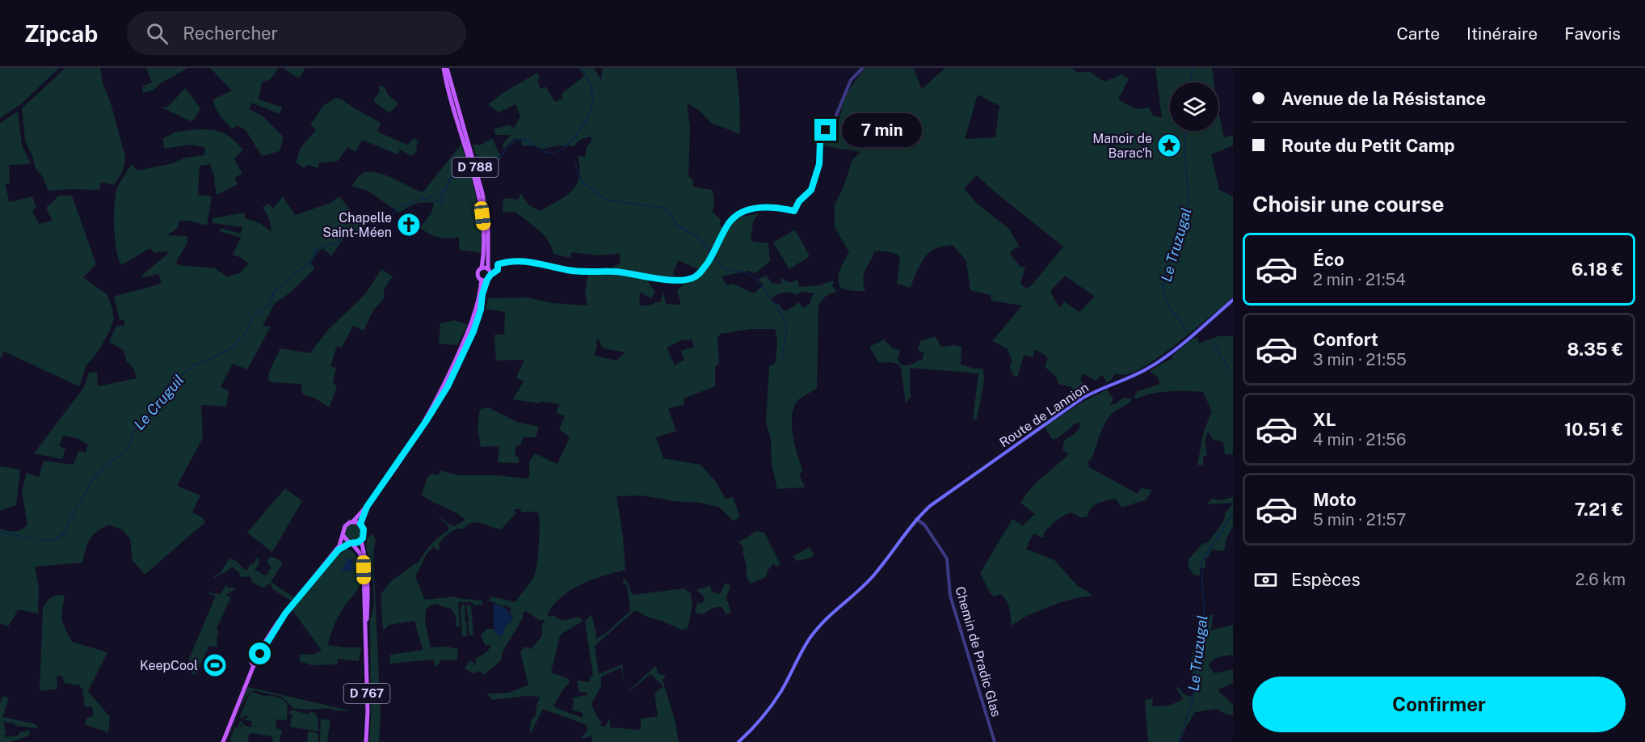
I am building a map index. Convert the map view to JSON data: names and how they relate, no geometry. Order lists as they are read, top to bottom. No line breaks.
{"streets":{"main road":["D 788","Route de Lannion","D 767"],"street":["Chemin de Pradic Glas"]},"crossings":[["D 788","D 767"],["Route de Lannion","Chemin de Pradic Glas"]],"water":["Le Truzugal","Le Cruguil"],"places":{"place":["Manoir de Barac'h"],"church":["Chapelle Saint-Méen"],"sports":["KeepCool"]},"page":{"header":"Zipcab","search":"Rechercher","nav":["Carte","Itinéraire","Favoris"],"banner":["Avenue de la Résistance","Route du Petit Camp"],"bubble":"7 min","heading":"Choisir une course","list":[{"name":"Éco","note":"2 min · 21:54","value":"6.18 €"},{"name":"Confort","note":"3 min · 21:55","value":"8.35 €"},{"name":"XL","note":"4 min · 21:56","value":"10.51 €"},{"name":"Moto","note":"5 min · 21:57","value":"7.21 €"}],"pay":["Espèces","2.6 km"],"buttons":"Confirmer"}}
